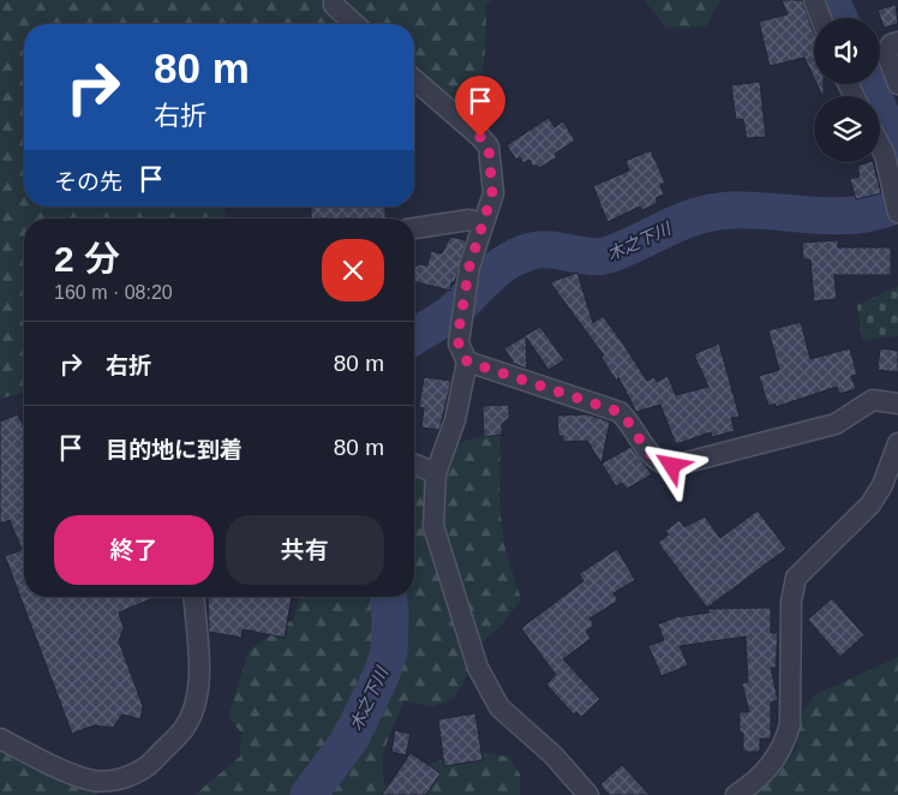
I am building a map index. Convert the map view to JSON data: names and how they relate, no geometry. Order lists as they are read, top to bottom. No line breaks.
{"water":["木之下川"],"page":{"turn":["80 m","右折"],"then":"その先","heading":["2 分","160 m · 08:20"],"list":[{"name":"右折","value":"80 m"},{"name":"目的地に到着","value":"80 m"}],"buttons":["終了","共有"]}}
